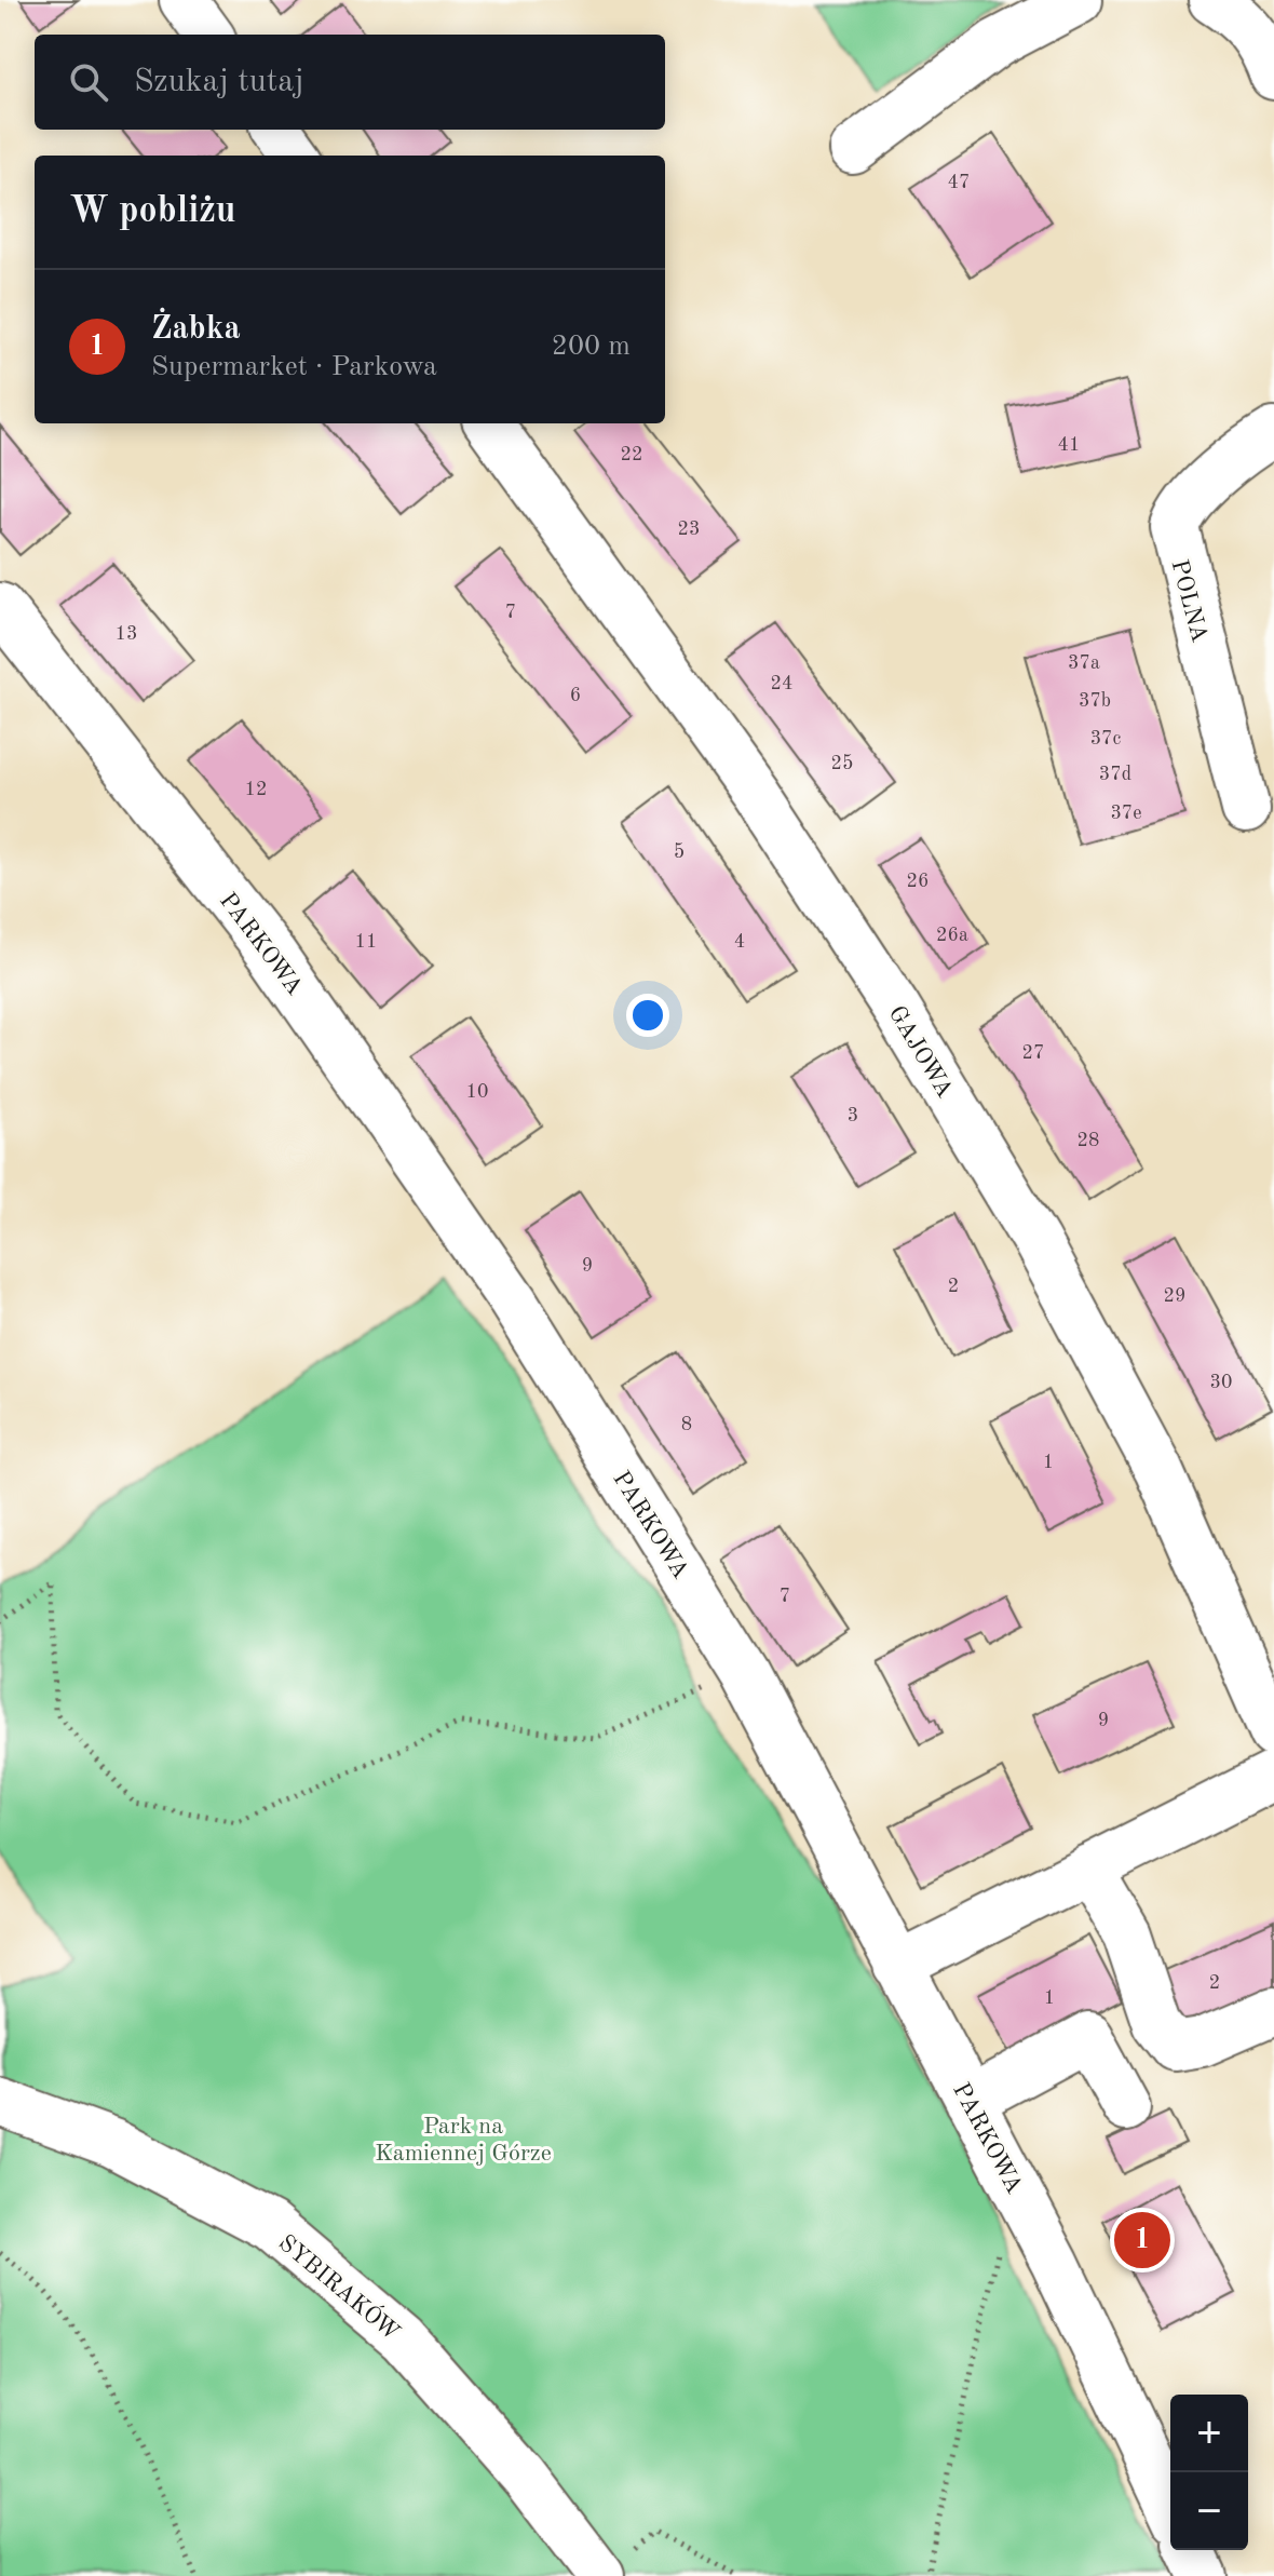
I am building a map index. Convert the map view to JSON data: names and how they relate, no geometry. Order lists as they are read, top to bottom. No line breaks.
{"streets":{"street":["POLNA","PARKOWA","GAJOWA","SYBIRAKÓW"]},"parks":["Park na Kamiennej Górze"],"house_numbers":["47","41","22","23","7","13","37a","24","6","37b","37c","25","37d","12","37e","5","26","26a","11","4","27","10","3","28","9","2","29","30","8","1","7","9","2","1"],"page":{"search":"Szukaj tutaj","heading":"W pobliżu","list":[{"mark":"1","name":"Żabka","note":"Supermarket · Parkowa","value":"200 m"}],"pins":"1","map_buttons":["+","−"]}}
